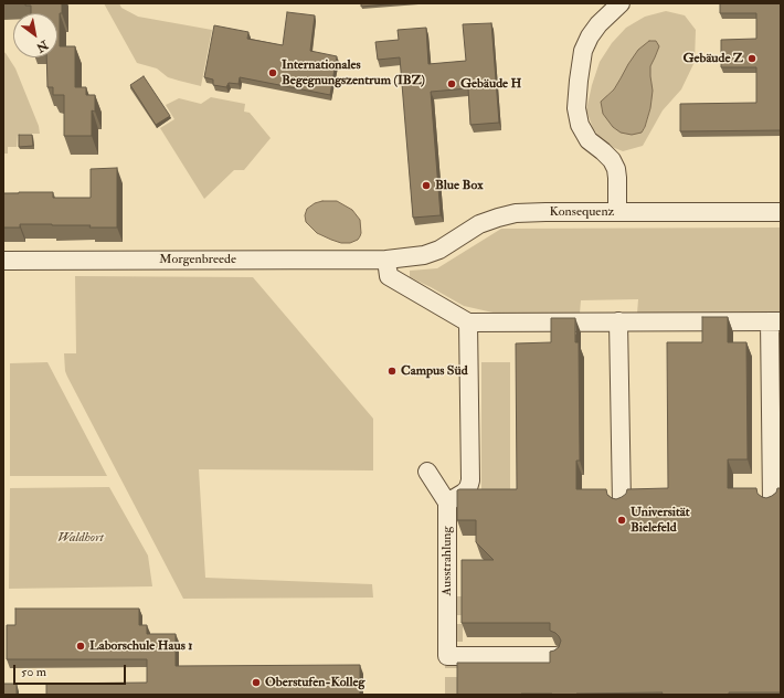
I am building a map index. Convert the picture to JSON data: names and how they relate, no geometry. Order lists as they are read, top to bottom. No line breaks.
{"streets":{"street":["Konsequenz","Morgenbreede","Ausstrahlung"]},"crossings":[["Konsequenz","Morgenbreede"]],"parks":["Waldhort"],"places":["Gebäude Z","Internationales Begegnungszentrum (IBZ)","Gebäude H","Blue Box","Campus Süd","Universität Bielefeld","Laborschule Haus 1","Oberstufen-Kolleg"],"scale_bar":"50 m","north":"bottom right"}
